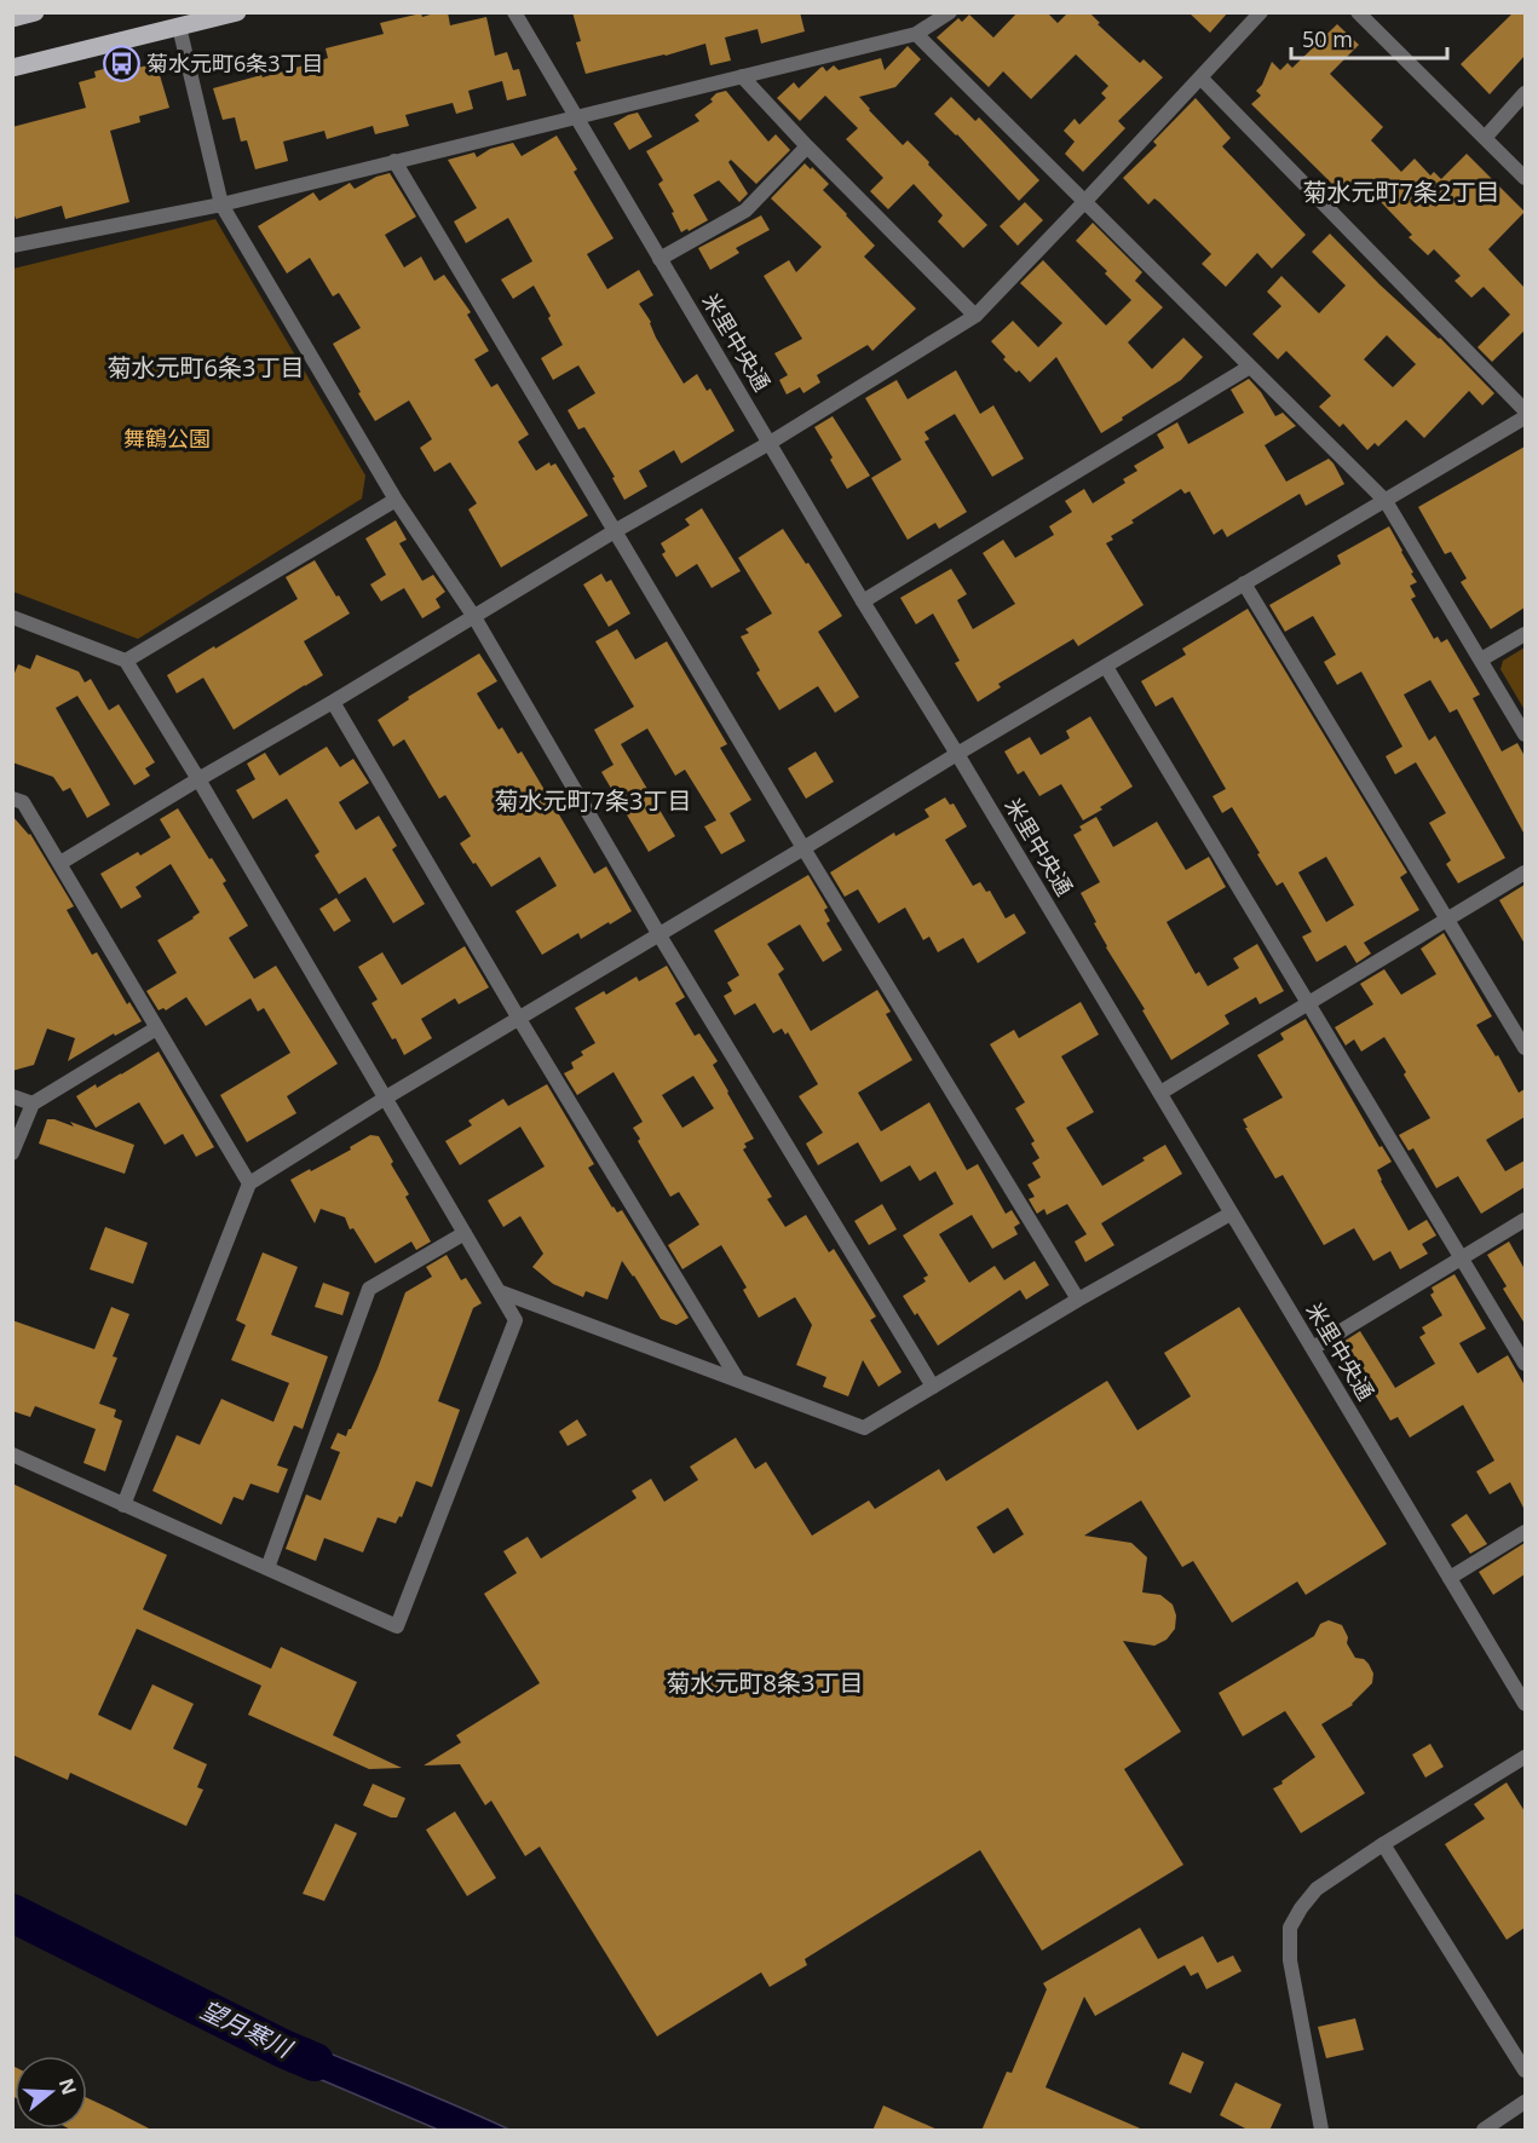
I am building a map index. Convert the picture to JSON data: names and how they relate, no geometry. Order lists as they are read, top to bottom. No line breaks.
{"streets":{"street":["米里中央通"]},"districts":["菊水元町7条2丁目","菊水元町6条3丁目","菊水元町7条3丁目","菊水元町8条3丁目"],"water":["望月寒川"],"parks":["舞鶴公園"],"places":{"bus stop":["菊水元町6条3丁目"]},"scale_bar":"50 m","north":"right"}
